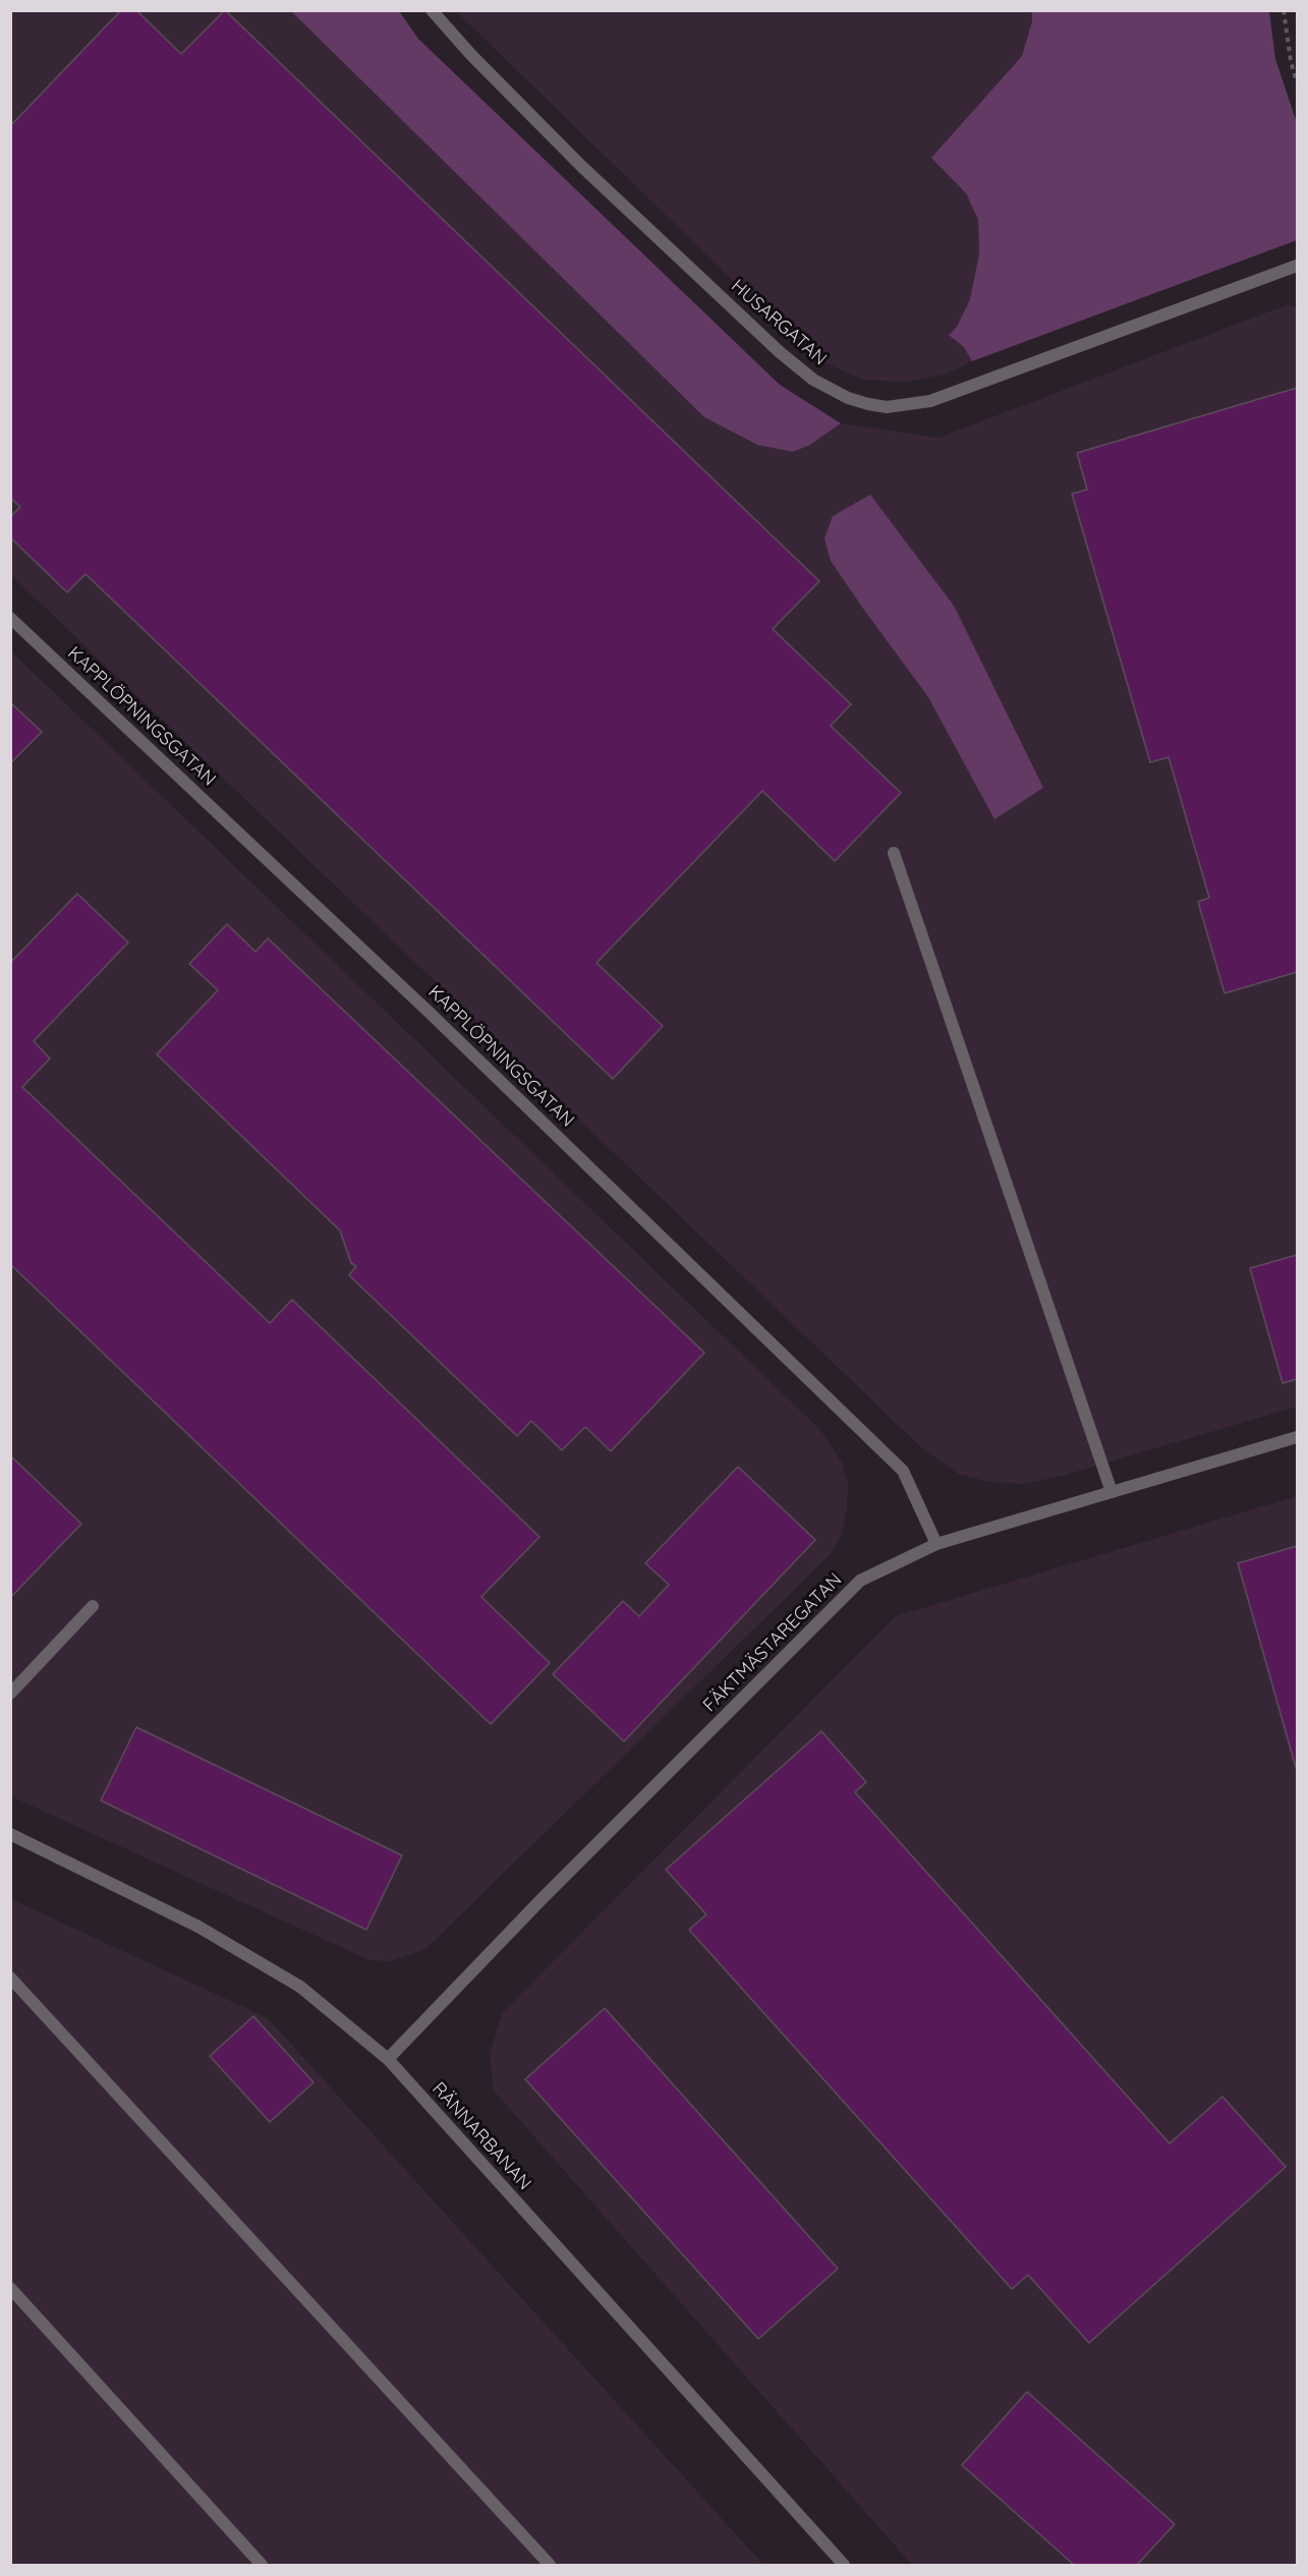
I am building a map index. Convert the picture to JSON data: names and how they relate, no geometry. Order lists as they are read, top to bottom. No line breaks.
{"streets":{"street":["HUSARGATAN","KAPPLÖPNINGSGATAN","FÄKTMÄSTAREGATAN","RÄNNARBANAN"]},"crossings":[["KAPPLÖPNINGSGATAN","FÄKTMÄSTAREGATAN"],["FÄKTMÄSTAREGATAN","RÄNNARBANAN"]]}
